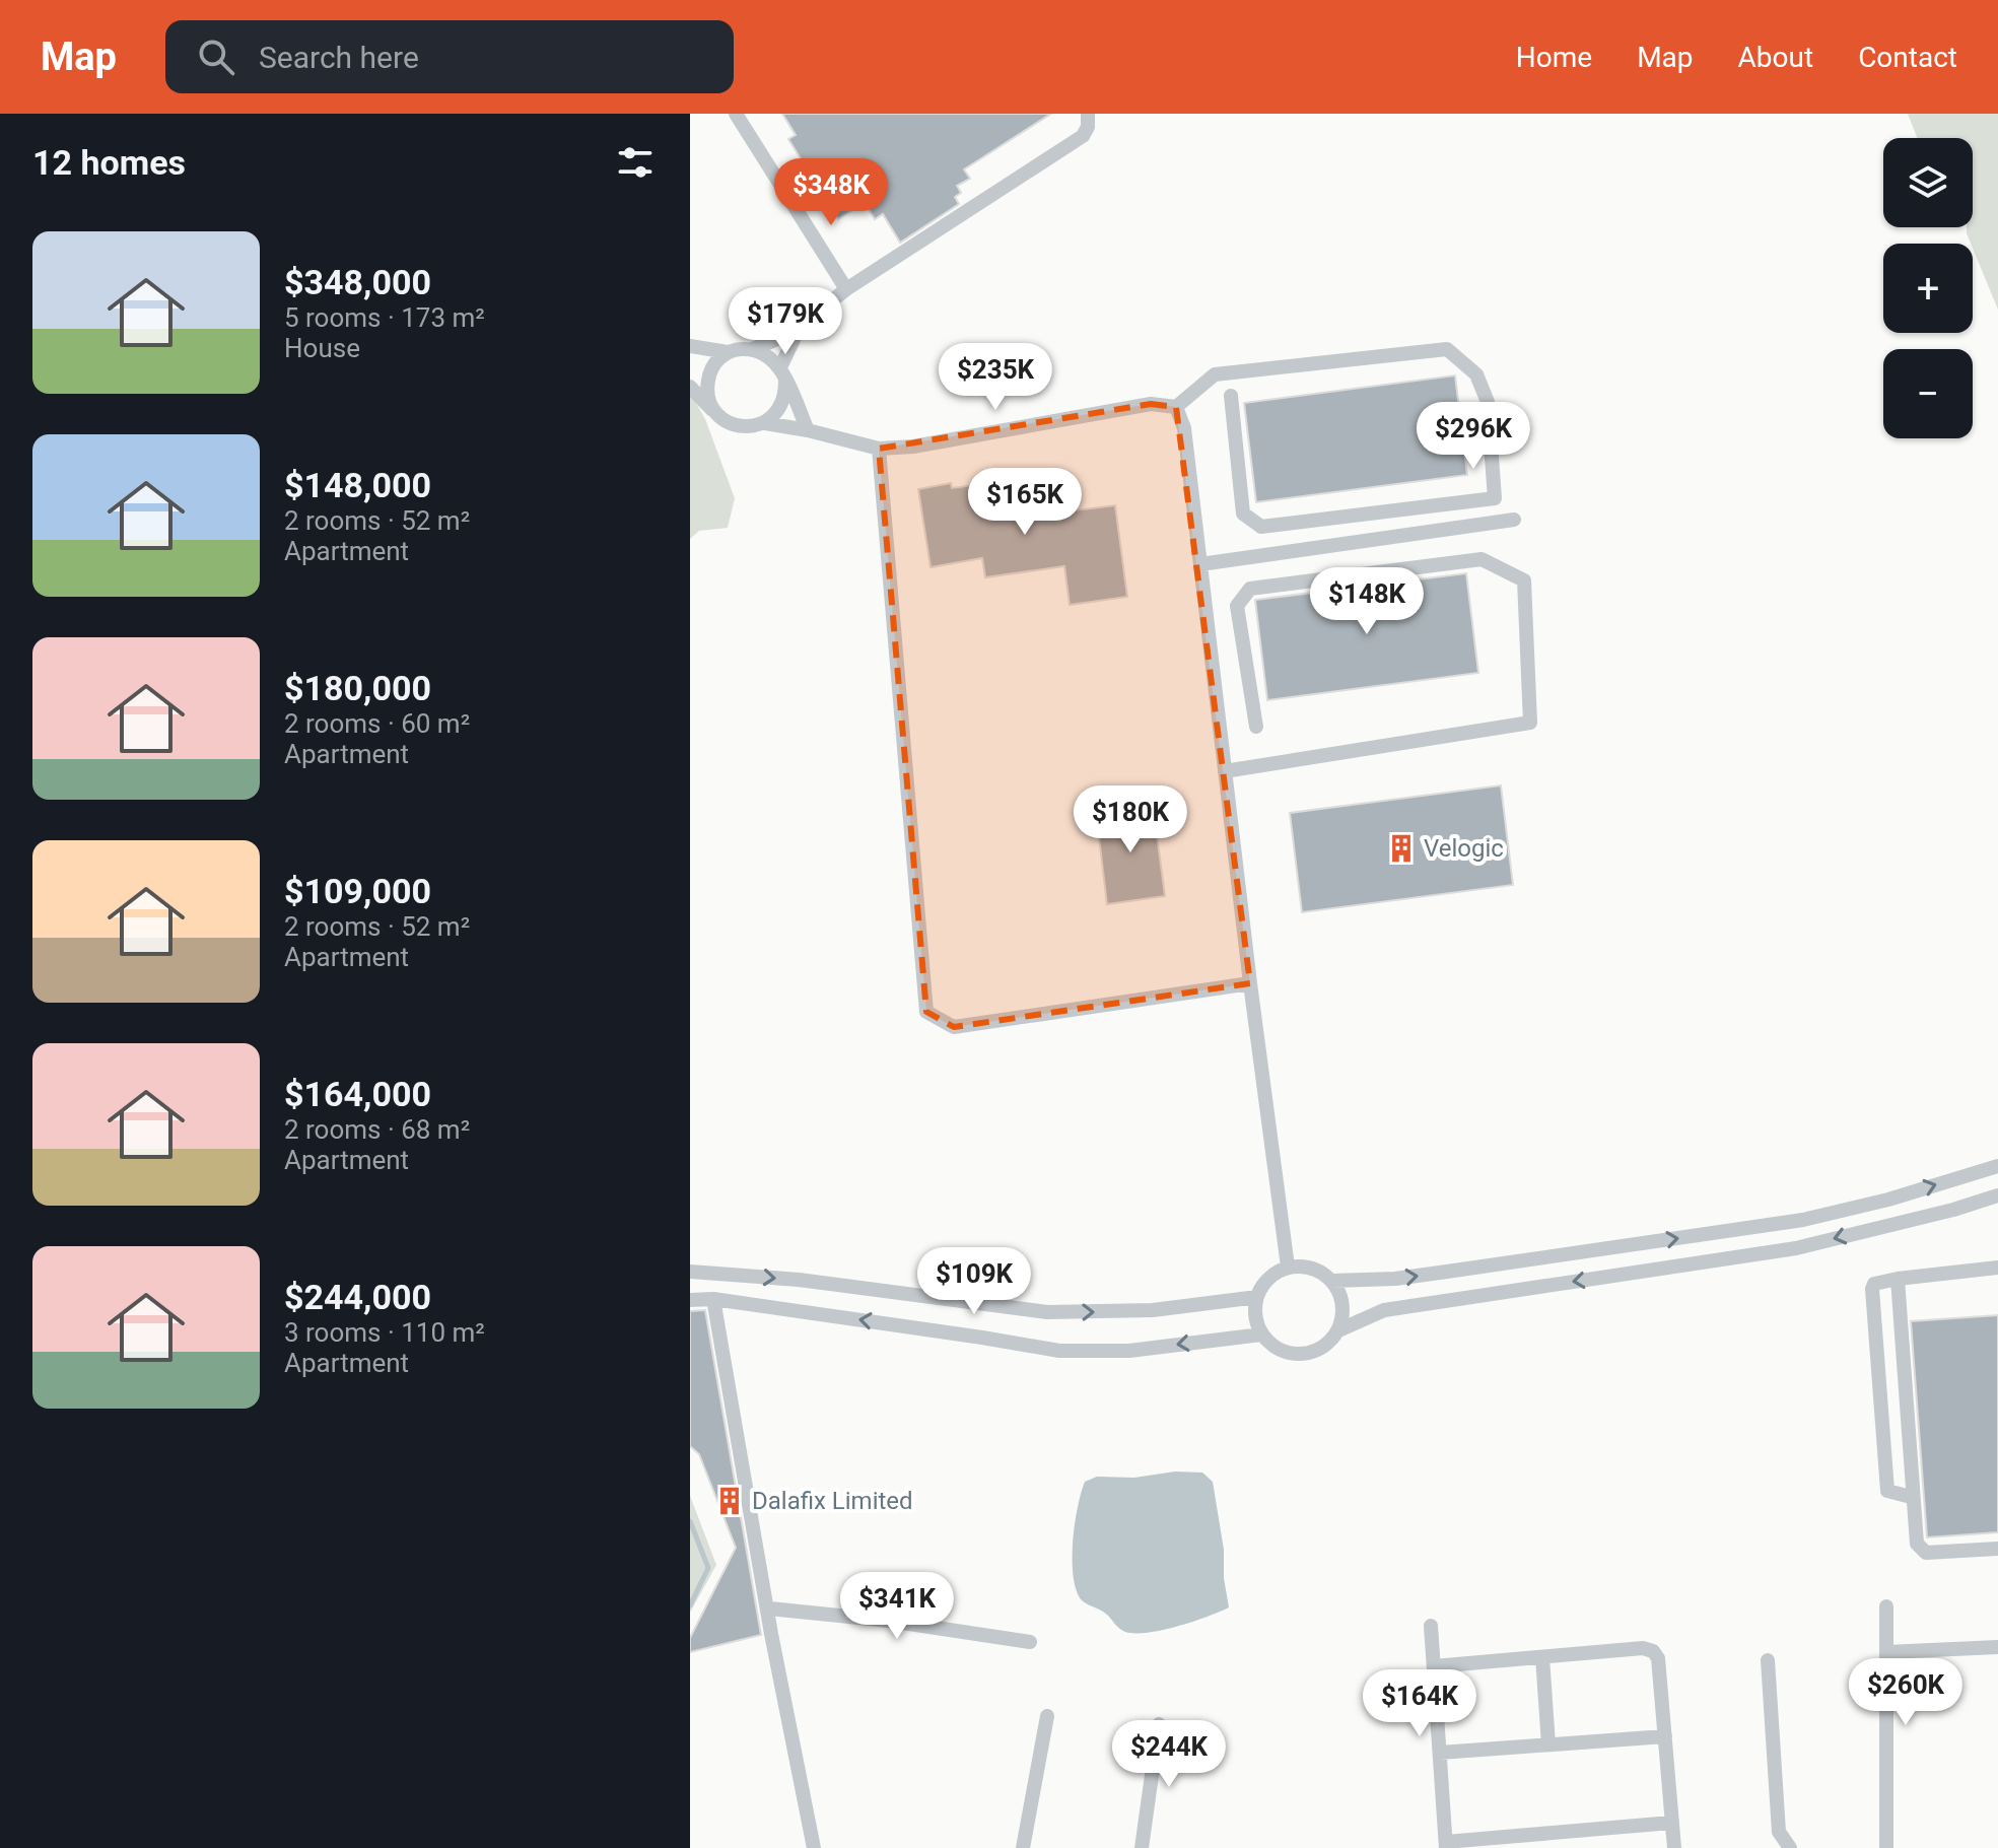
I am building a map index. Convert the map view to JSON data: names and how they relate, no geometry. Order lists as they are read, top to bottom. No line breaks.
{"places":{"building":["Velogic","Dalafix Limited"]},"page":{"header":"Map","search":"Search here","nav":["Home","Map","About","Contact"],"heading":"12 homes","map_buttons":["+","−"],"price":["$348K","$179K","$235K","$296K","$165K","$148K","$180K","$109K","$341K","$260K","$164K","$244K"],"list":[{"name":"$348,000","note":"5 rooms · 173 m² · House"},{"name":"$148,000","note":"2 rooms · 52 m² · Apartment"},{"name":"$180,000","note":"2 rooms · 60 m² · Apartment"},{"name":"$109,000","note":"2 rooms · 52 m² · Apartment"},{"name":"$164,000","note":"2 rooms · 68 m² · Apartment"},{"name":"$244,000","note":"3 rooms · 110 m² · Apartment"}]}}
